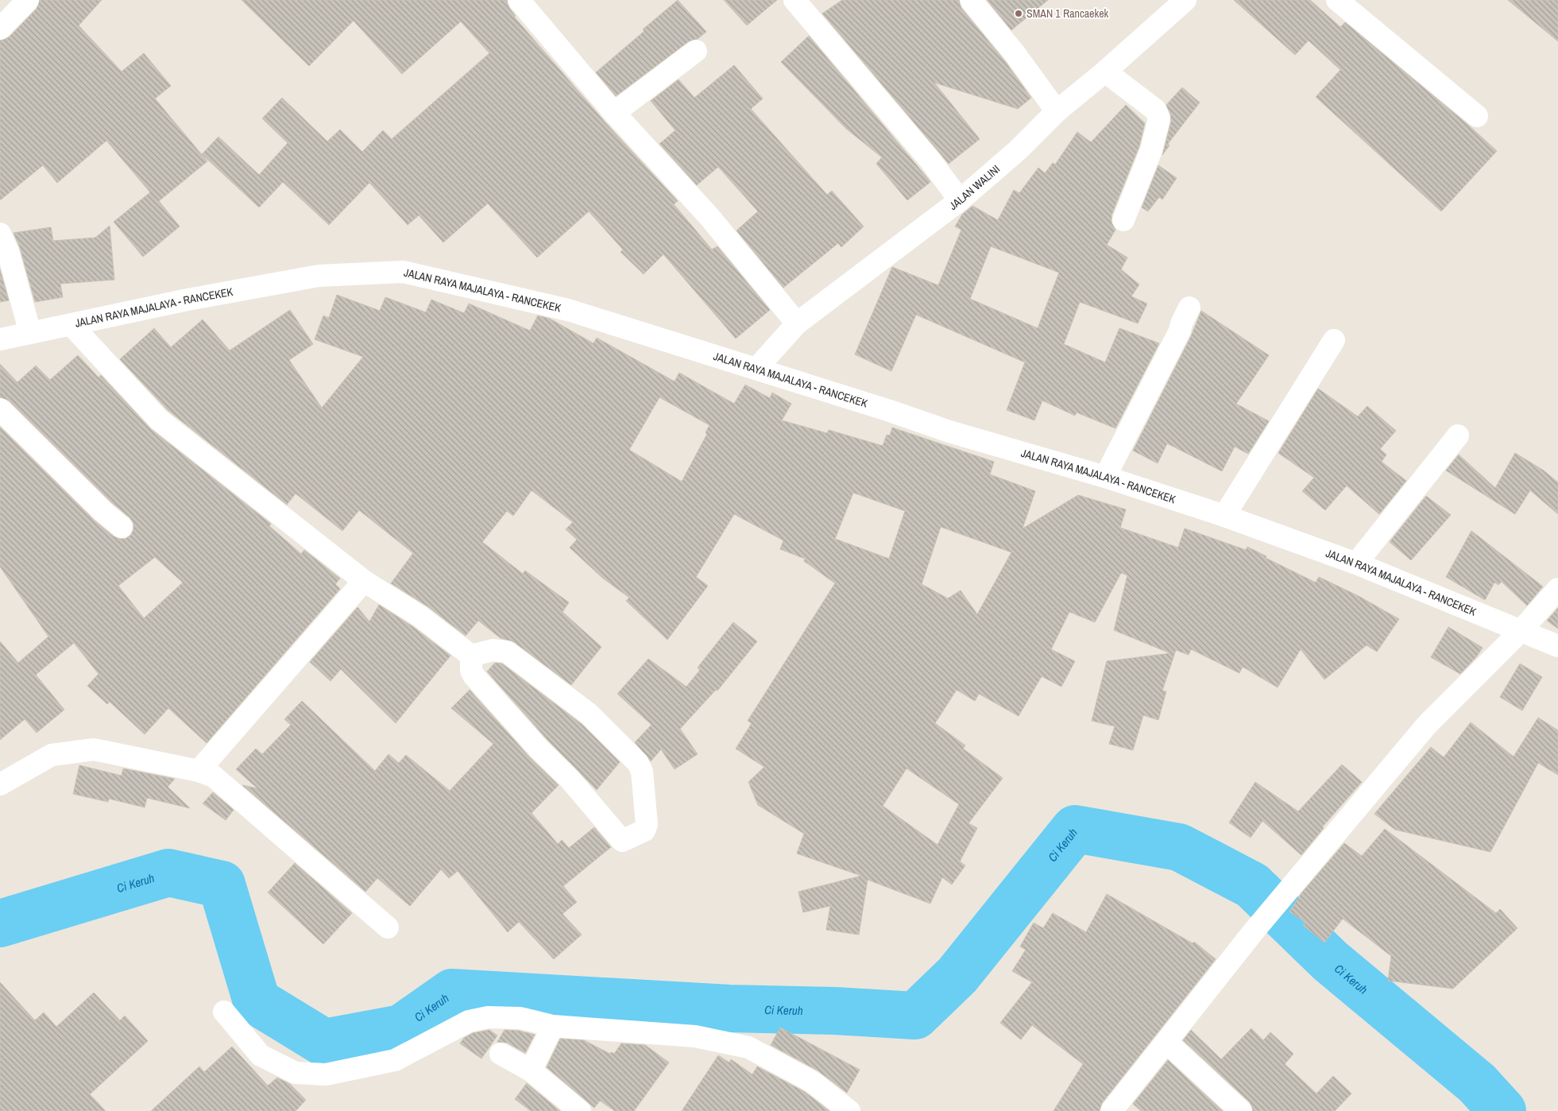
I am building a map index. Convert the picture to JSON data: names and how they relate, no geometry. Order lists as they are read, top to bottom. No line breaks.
{"streets":{"street":["JALAN WALINI","JALAN RAYA MAJALAYA - RANCEKEK"]},"crossings":[["JALAN WALINI","JALAN RAYA MAJALAYA - RANCEKEK"]],"water":["Ci Keruh"],"places":["SMAN 1 Rancaekek"]}
